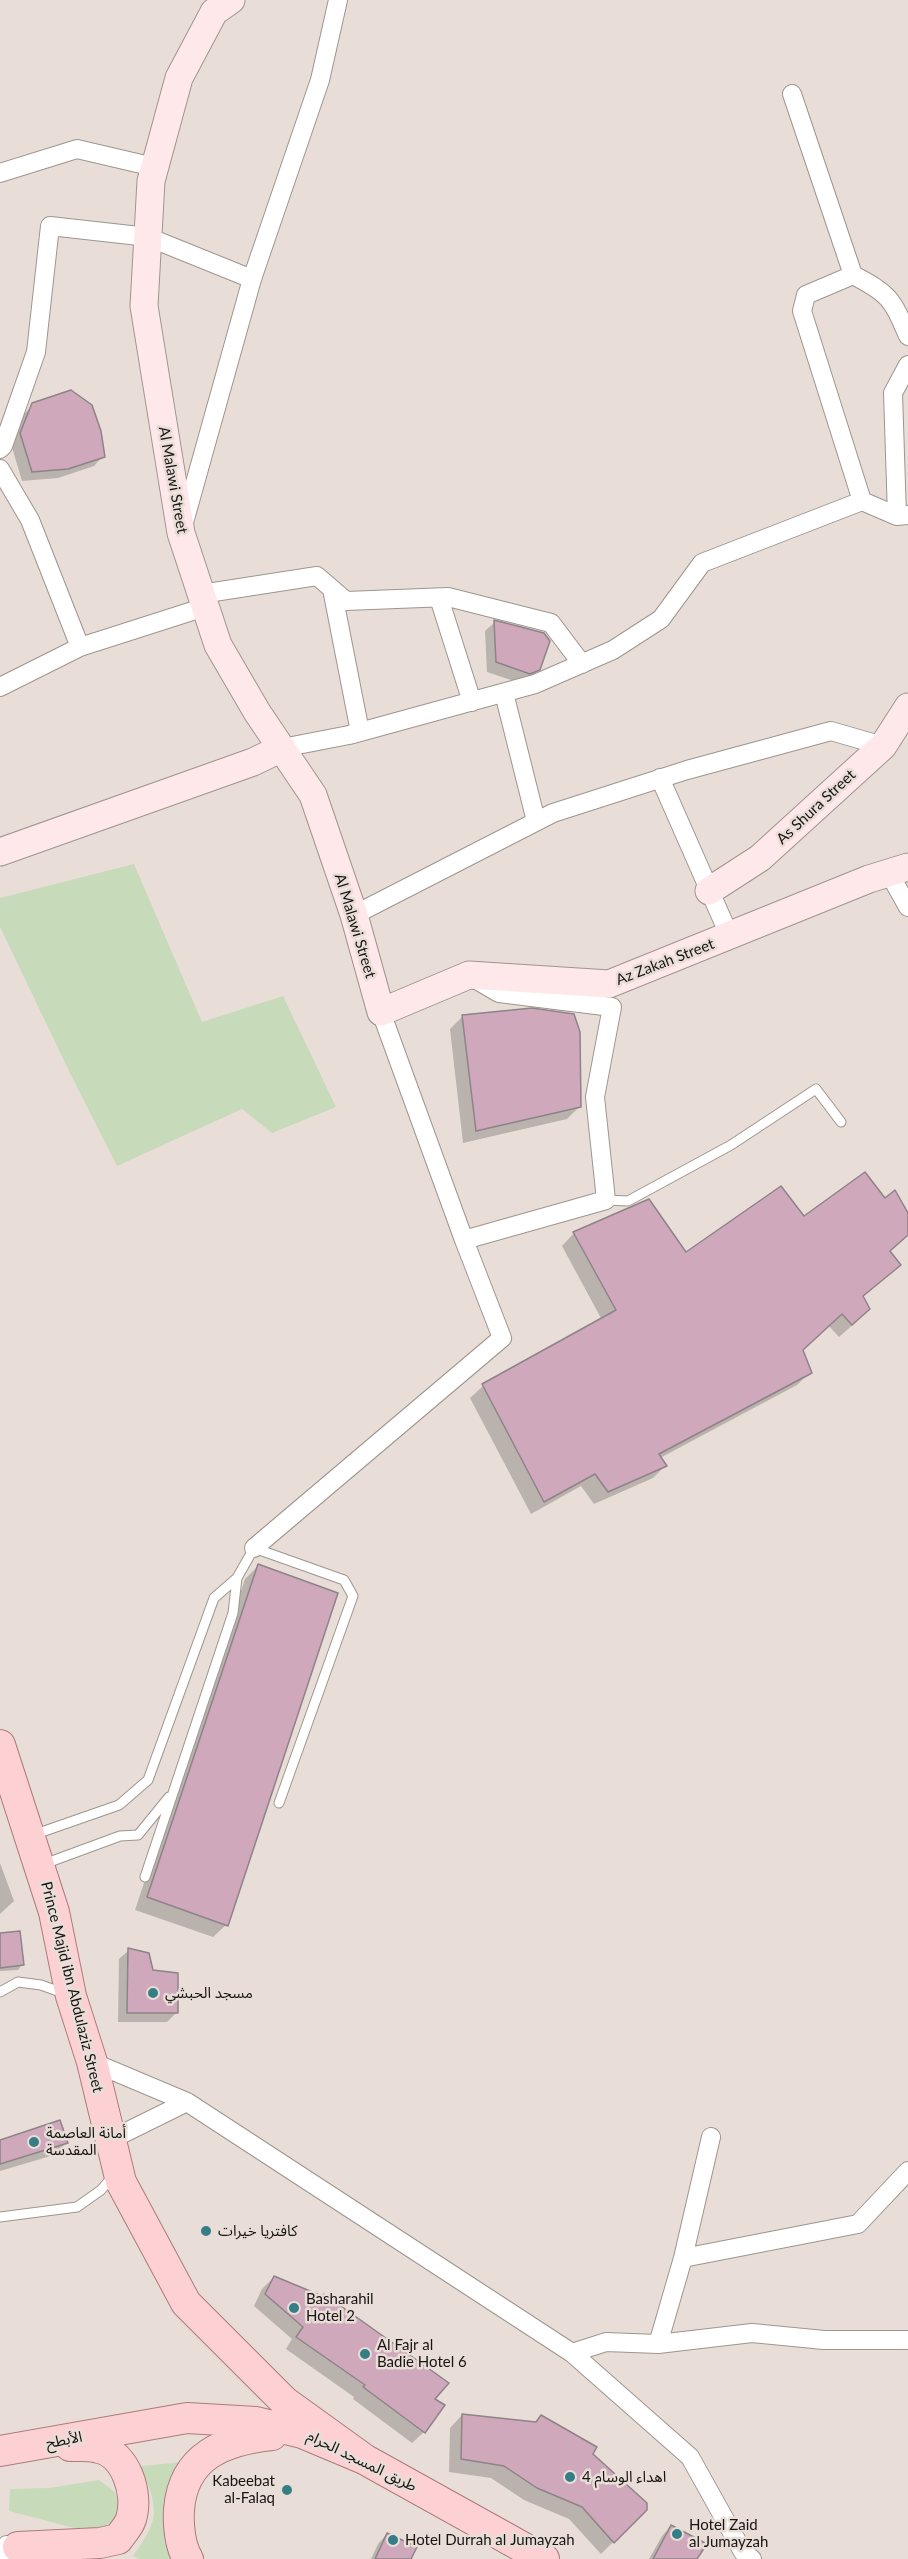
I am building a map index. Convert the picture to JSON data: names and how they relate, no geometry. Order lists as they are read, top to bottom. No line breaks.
{"streets":{"main road":["Prince Majid ibn Abdulaziz Street","الأبطح","طريق المسجد الحرام"],"street":["Al Malawi Street","As Shura Street","Az Zakah Street"]},"crossings":[["Al Malawi Street","Az Zakah Street"],["Prince Majid ibn Abdulaziz Street","طريق المسجد الحرام"],["الأبطح","طريق المسجد الحرام"]],"places":["مسجد الحبشي","أمانة العاصمة المقدسة","كافتريا خيرات","Basharahil Hotel 2","Al Fajr al Badie Hotel 6","اهداء الوسام 4","Kabeebat al-Falaq","Hotel Zaid al Jumayzah","Hotel Durrah al Jumayzah"]}
